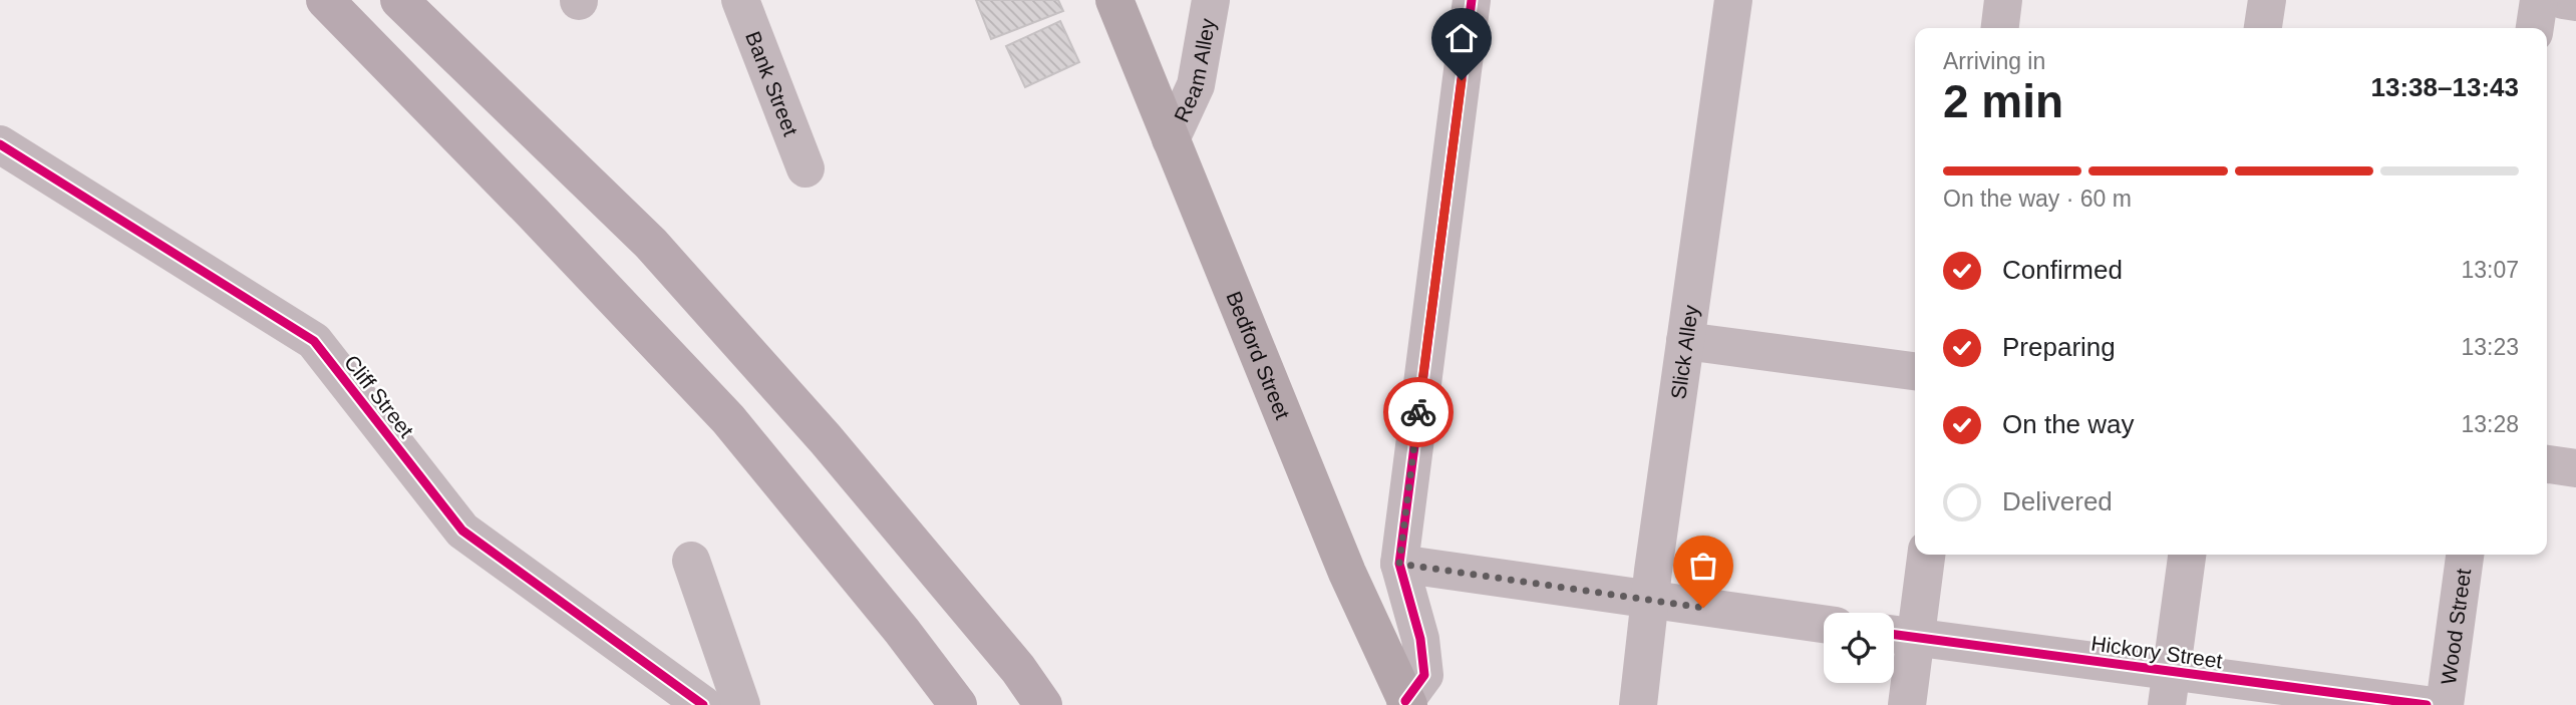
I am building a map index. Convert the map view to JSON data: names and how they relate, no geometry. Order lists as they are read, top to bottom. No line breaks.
{"streets":{"main road":["Bedford Street"],"street":["Ream Alley","Bank Street","Slick Alley","Cliff Street","Wood Street","Hickory Street"]},"crossings":[["Ream Alley","Bedford Street"]],"page":{"heading":["2 min","Arriving in","13:38–13:43"],"bar":"On the way · 60 m","list":[["Confirmed","13:07"],["Preparing","13:23"],["On the way","13:28"],"Delivered"]}}
